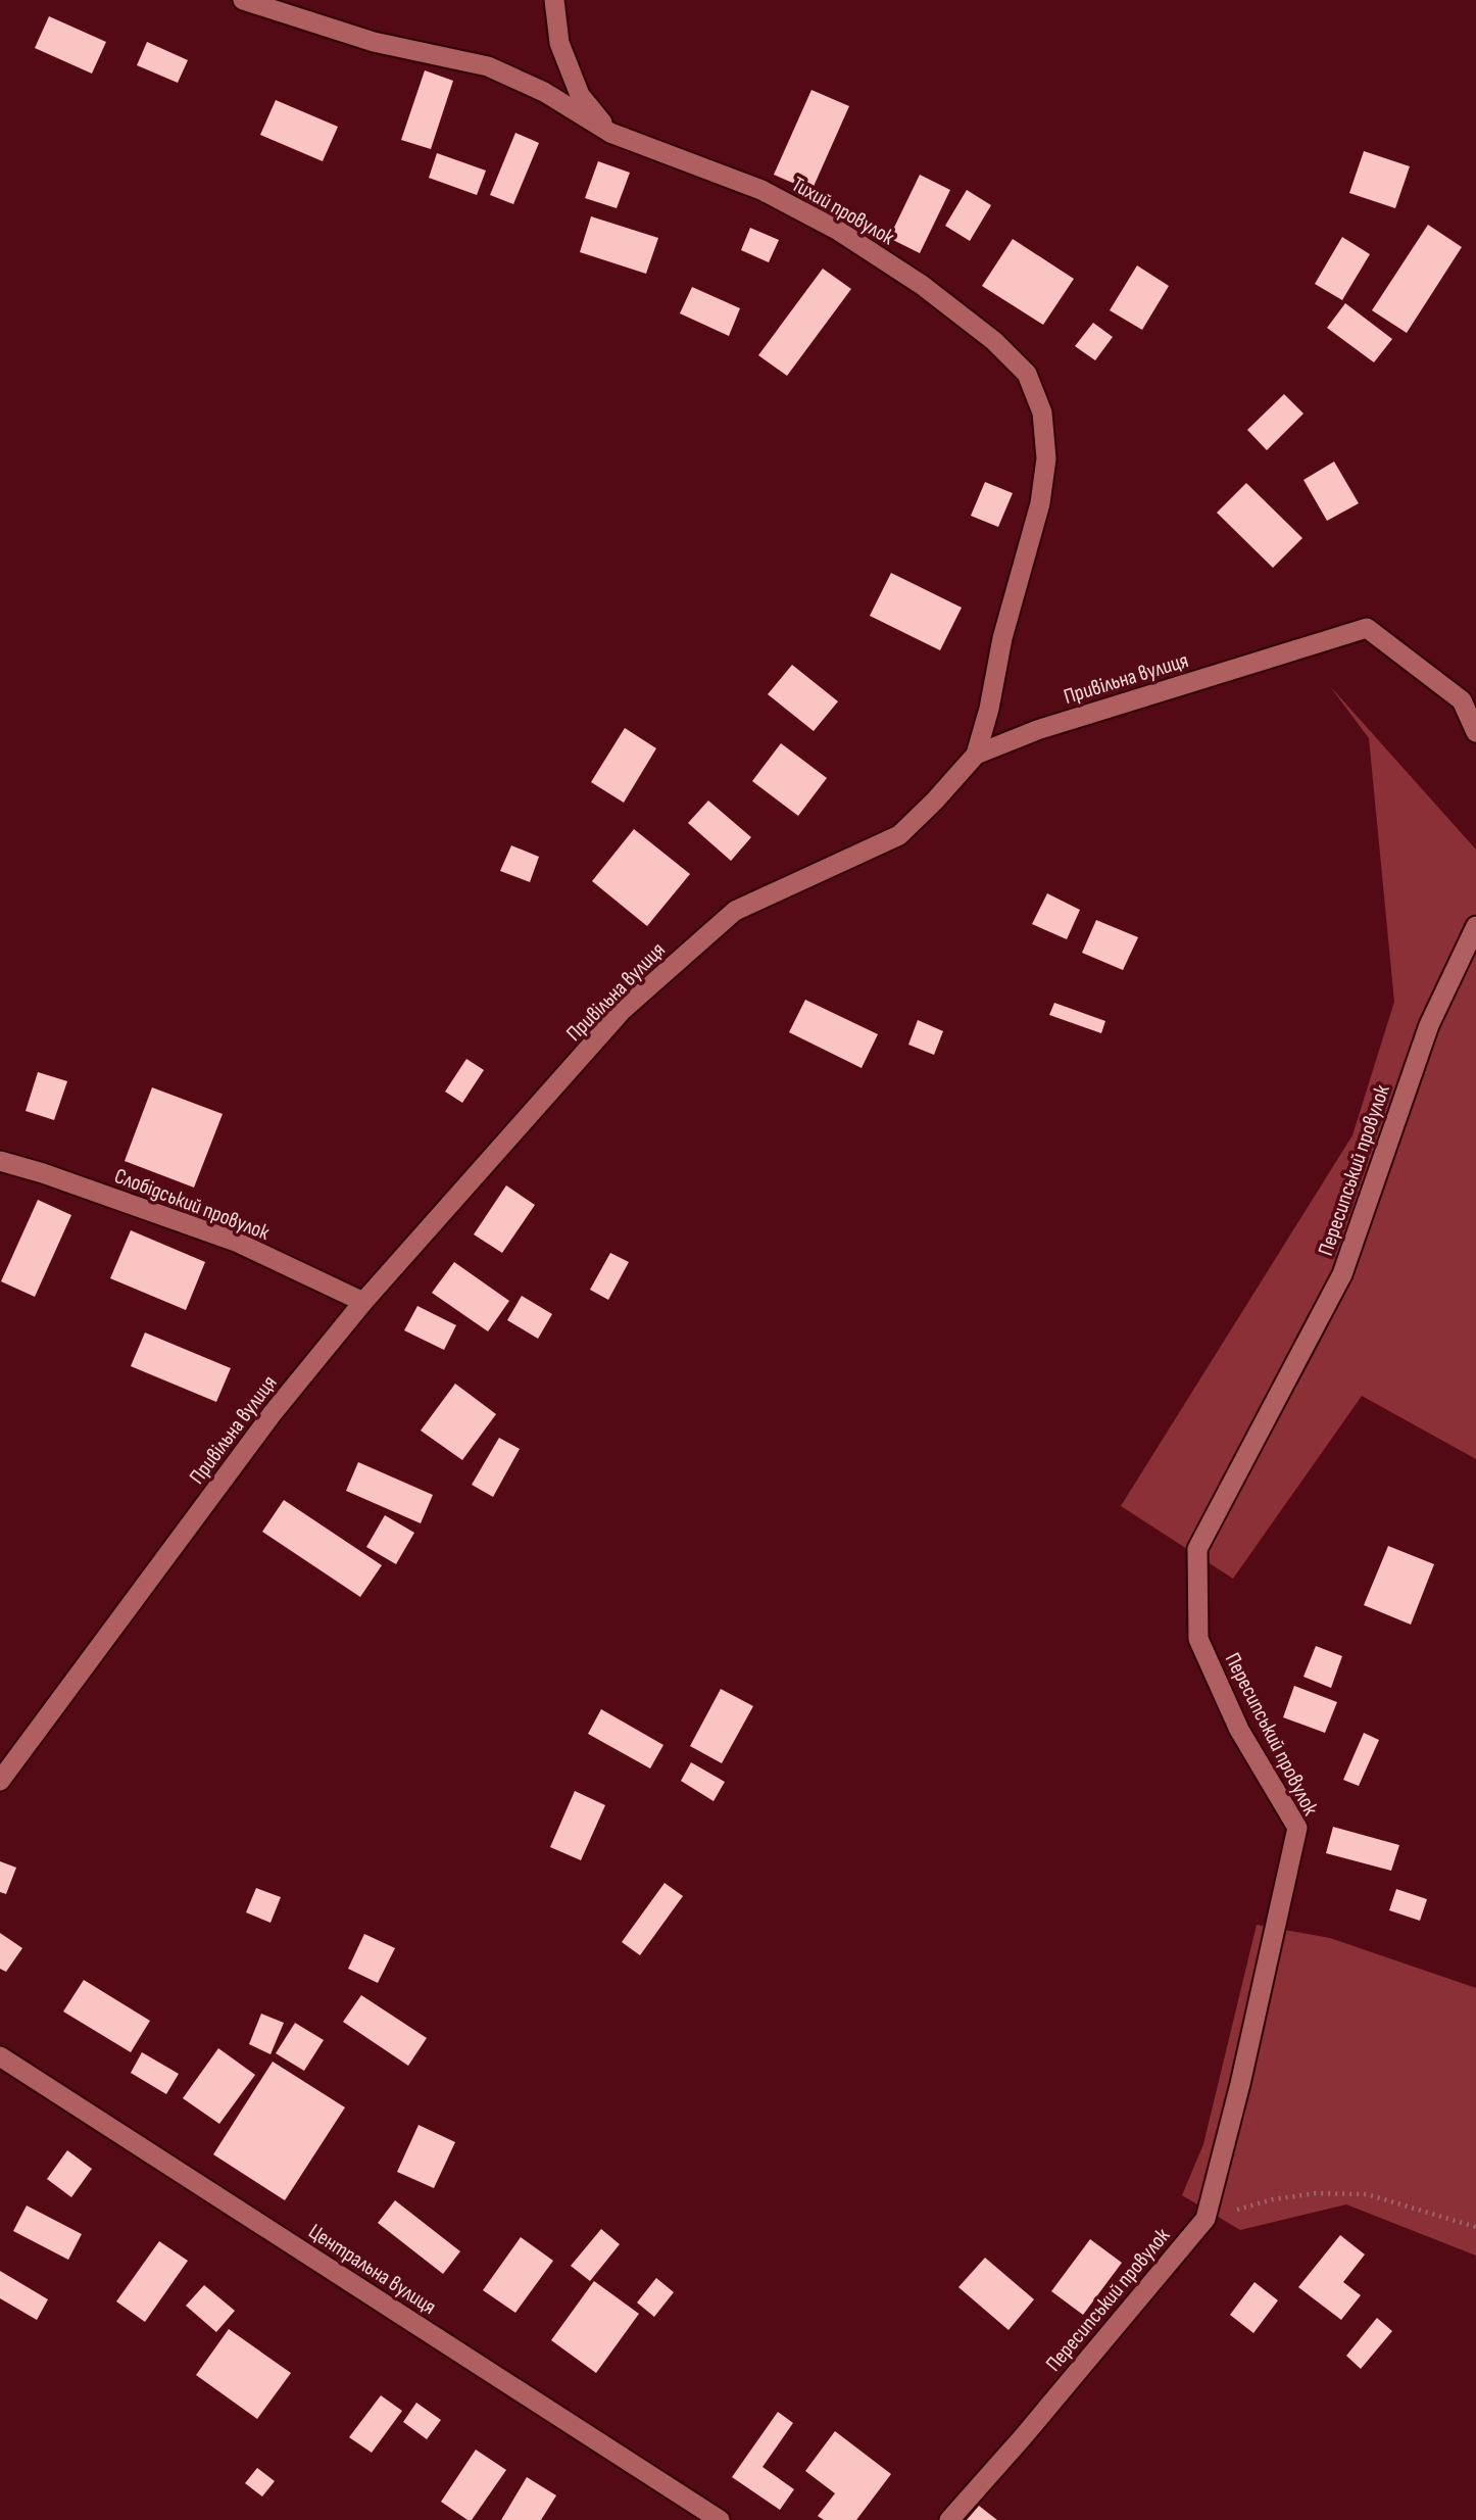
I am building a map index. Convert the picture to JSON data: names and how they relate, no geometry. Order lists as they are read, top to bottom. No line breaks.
{"streets":{"street":["Тихий провулок","Привільна вулиця","Пересипський провулок","Слобідський провулок","Центральна вулиця"]},"crossings":[["Тихий провулок","Привільна вулиця"],["Привільна вулиця","Слобідський провулок"]]}
